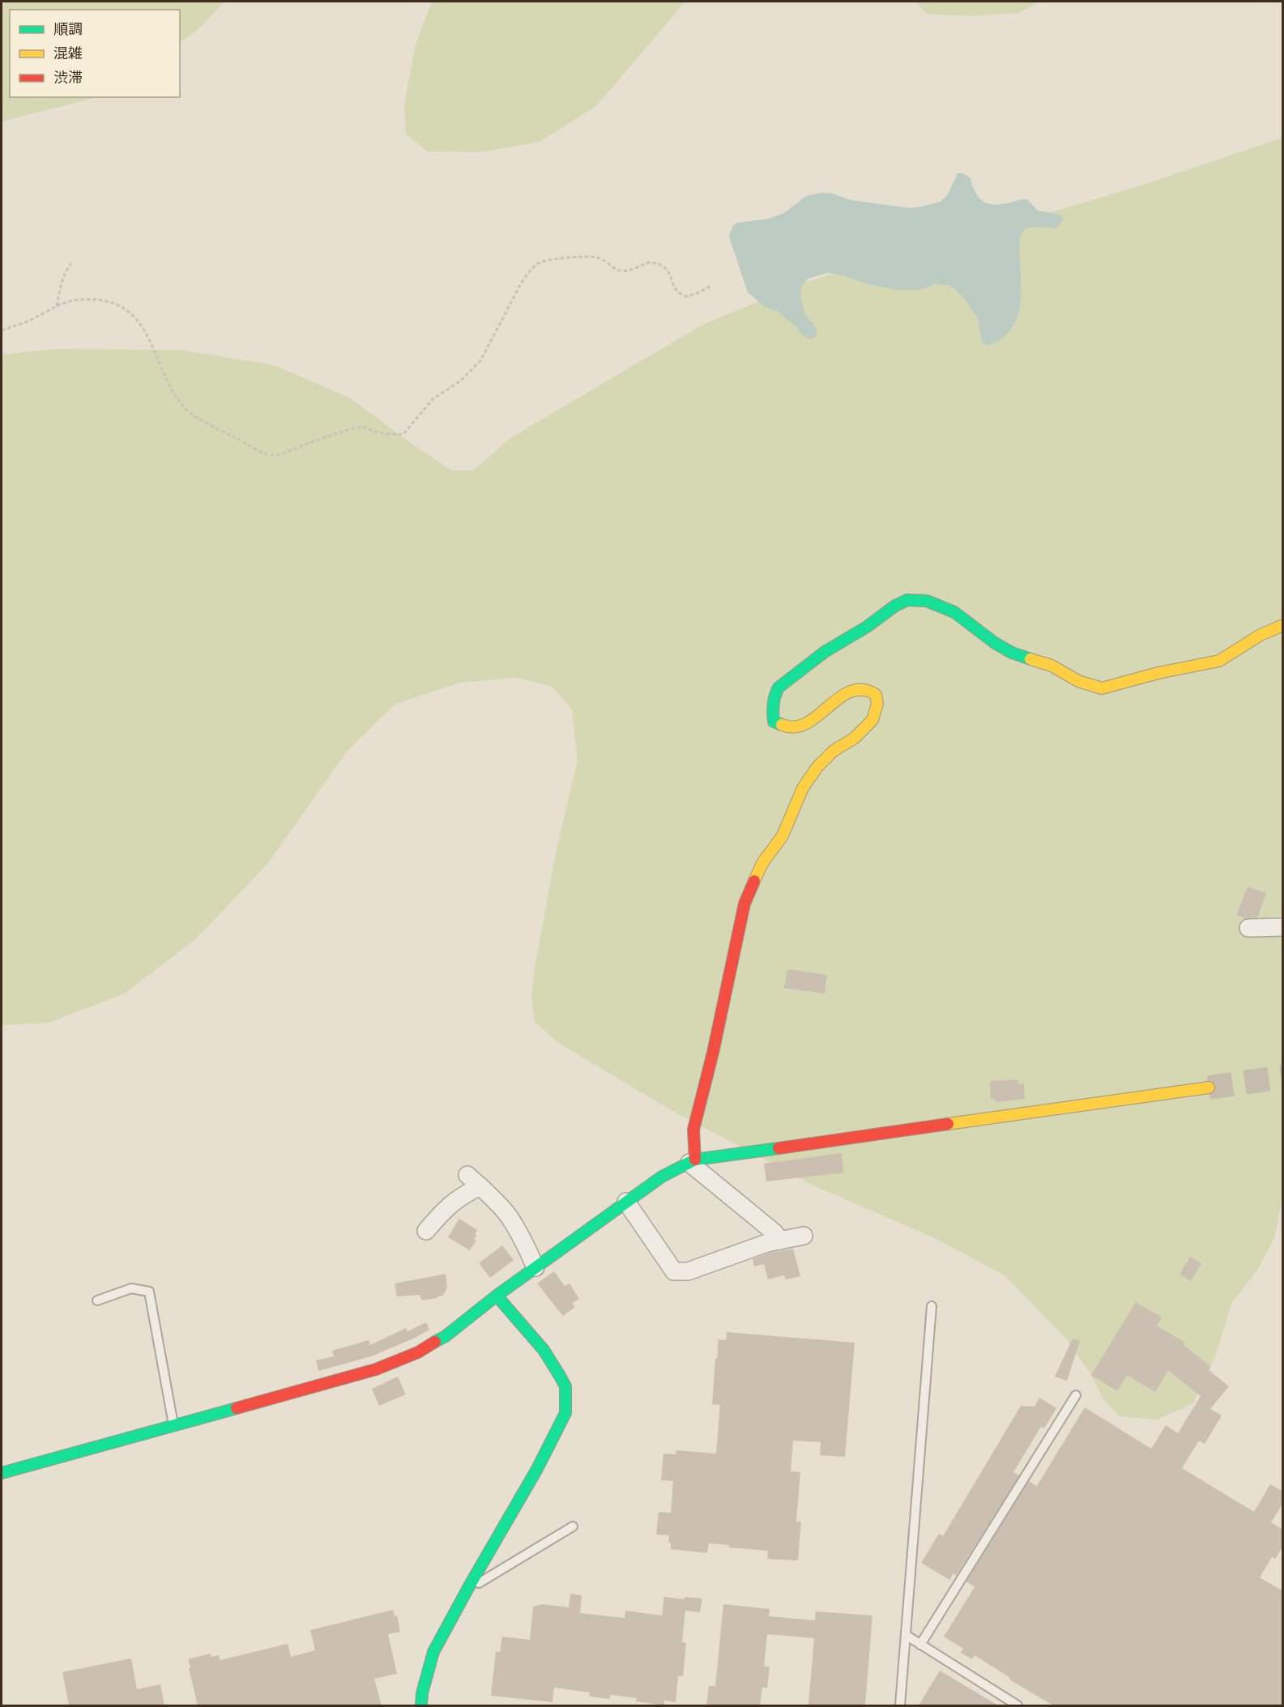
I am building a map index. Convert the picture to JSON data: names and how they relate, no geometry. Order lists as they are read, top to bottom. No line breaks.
{"legend":["順調","混雑","渋滞"]}
